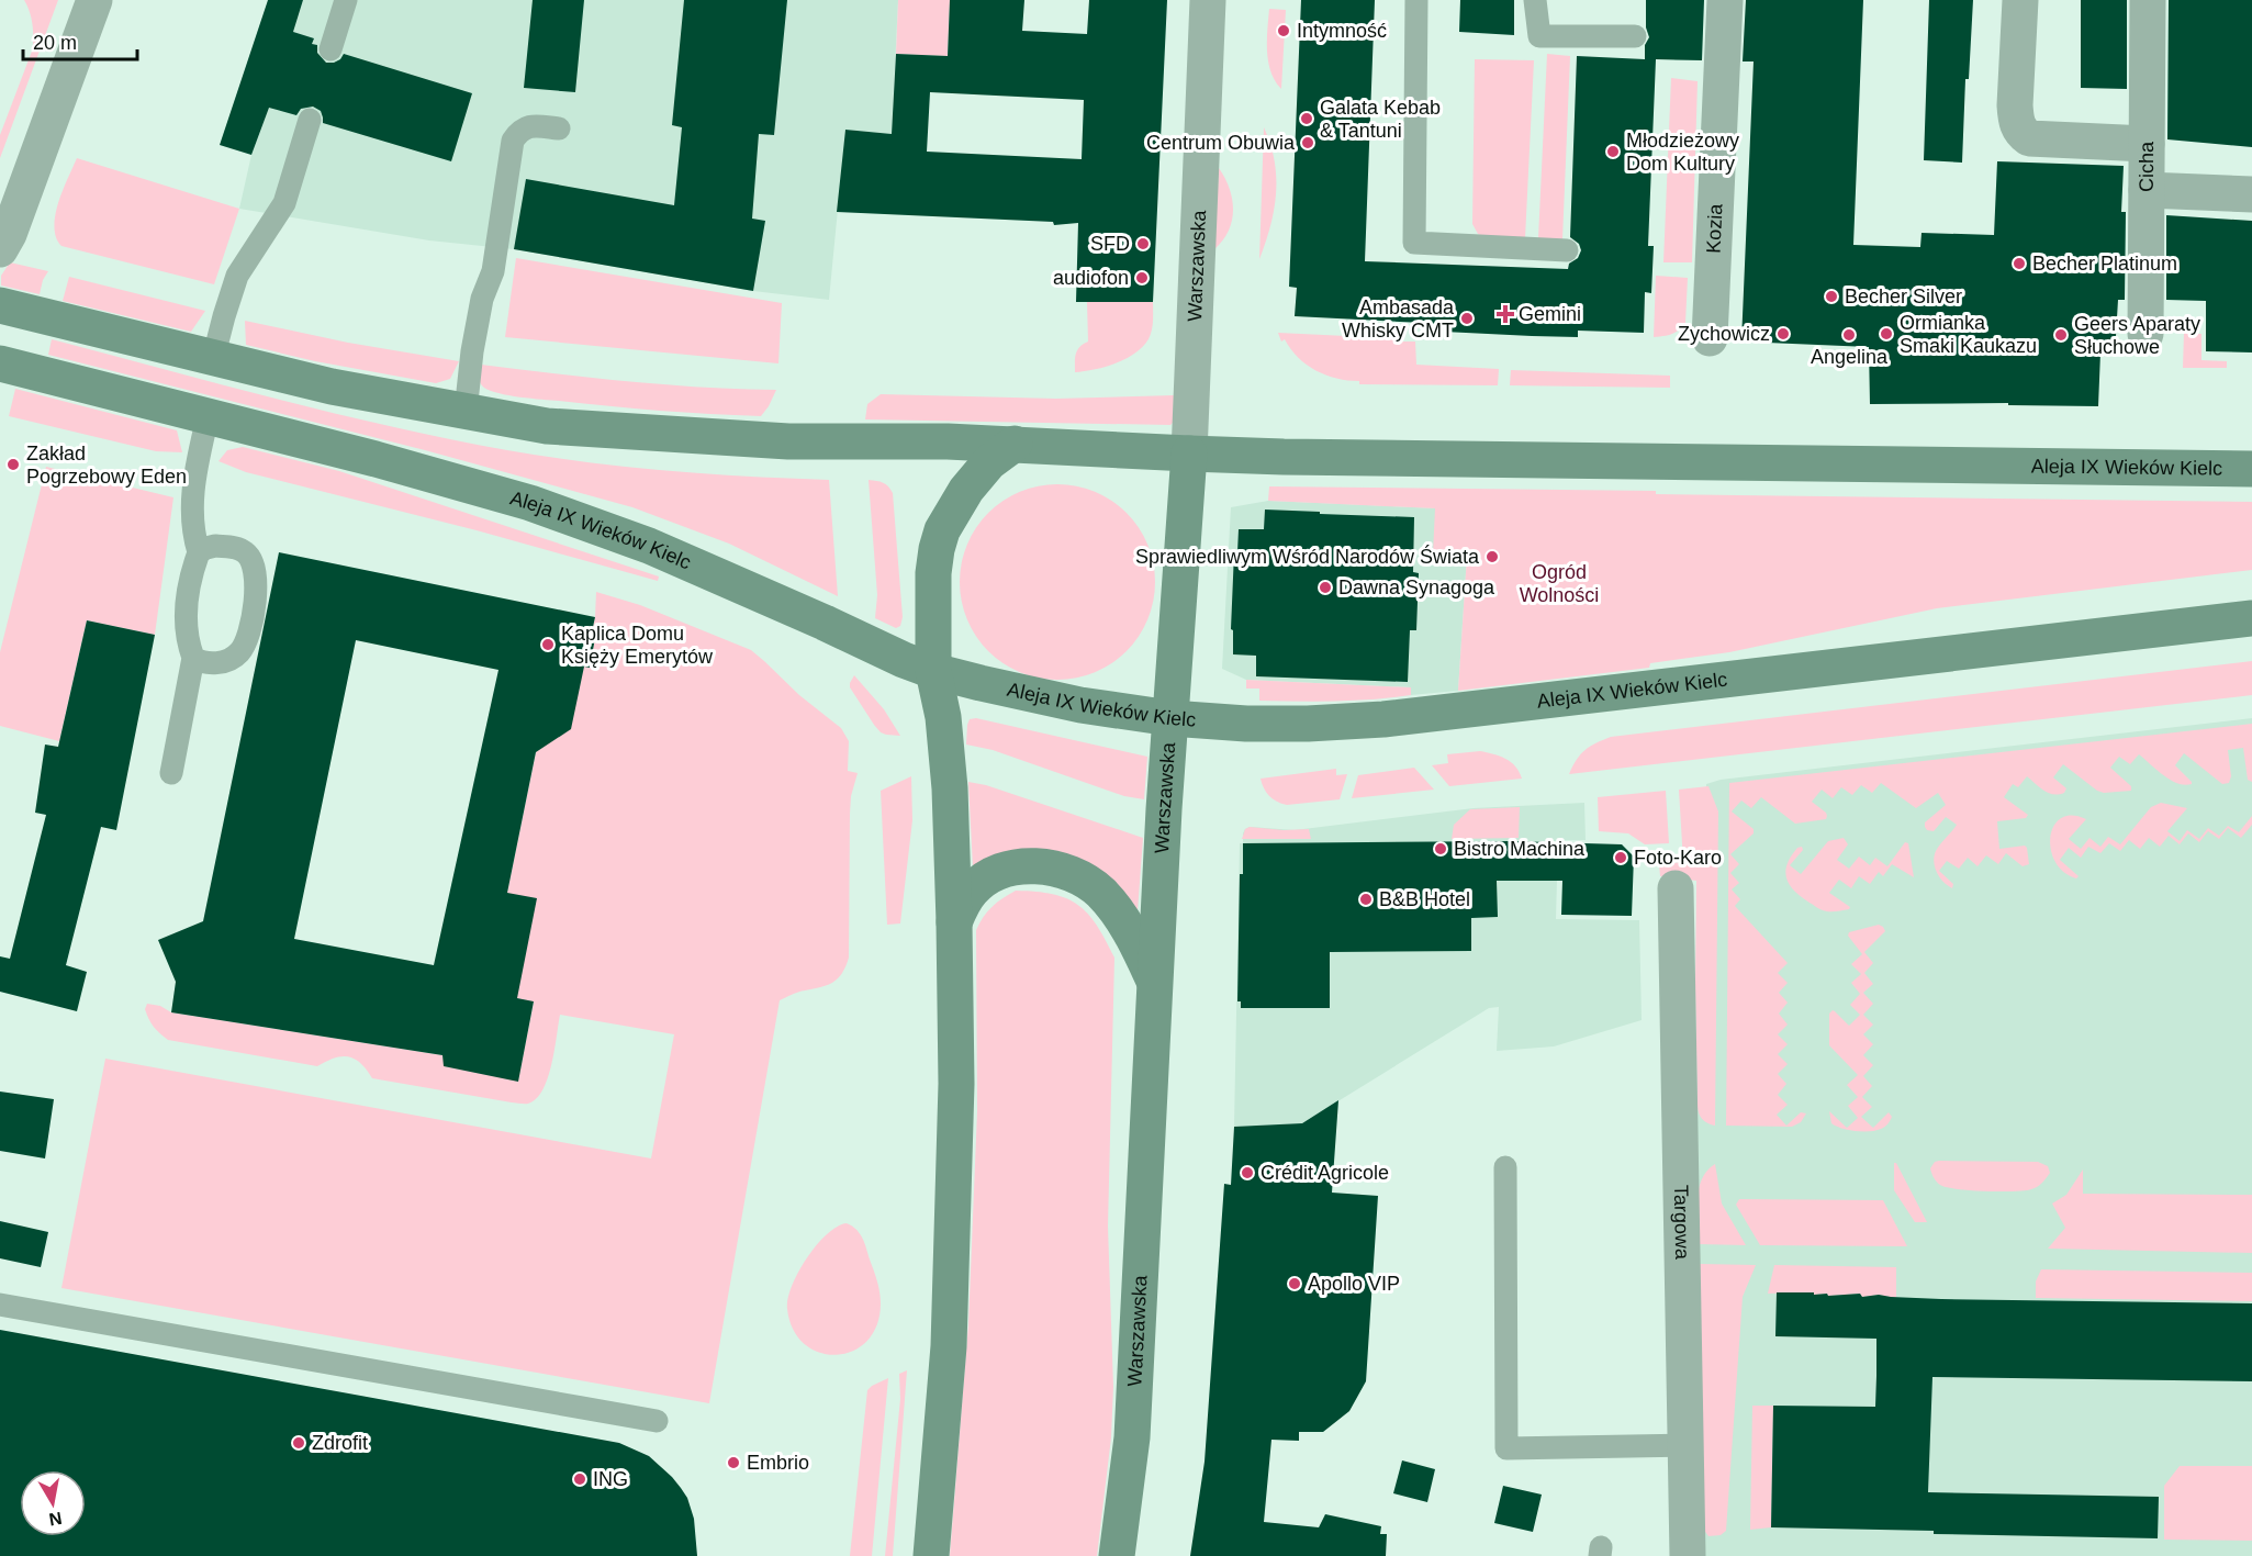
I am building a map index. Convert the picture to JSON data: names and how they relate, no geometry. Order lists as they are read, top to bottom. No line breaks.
{"streets":{"main road":["Warszawska","Aleja IX Wieków Kielc"],"street":["Cicha","Kozia","Targowa"]},"crossings":[["Warszawska","Aleja IX Wieków Kielc"]],"parks":["Ogród Wolności"],"places":{"other":["Intymność","Galata Kebab & Tantuni","Centrum Obuwia","Młodzieżowy Dom Kultury","SFD","Becher Platinum","audiofon","Becher Silver","Ambasada Whisky CMT","Zychowicz","Ormianka Smaki Kaukazu","Angelina","Geers Aparaty Słuchowe","Zakład Pogrzebowy Eden","Sprawiedliwym Wśród Narodów Świata","Dawna Synagoga","Kaplica Domu Księży Emerytów","Bistro Machina","Foto-Karo","B&B Hotel","Crédit Agricole","Apollo VIP","Zdrofit","Embrio","ING"],"health":["Gemini"]},"scale_bar":"20 m","north":"bottom"}
